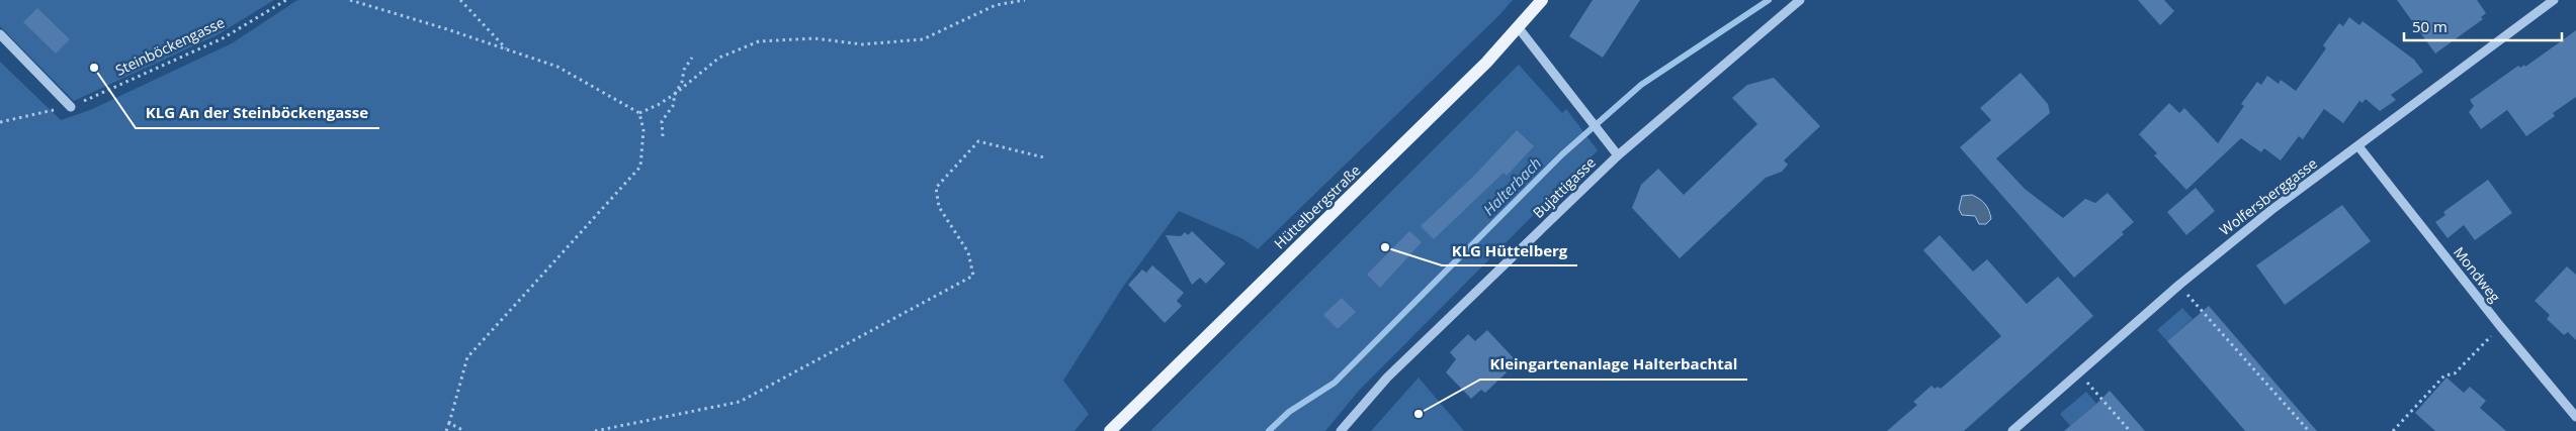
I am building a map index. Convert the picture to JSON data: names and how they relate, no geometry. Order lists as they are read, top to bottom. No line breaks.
{"streets":{"main road":["Hüttelbergstraße"],"street":["Bujattigasse","Wolfersberggasse","Mondweg"],"path":["Steinböckengasse"]},"crossings":[["Wolfersberggasse","Mondweg"]],"water":["Halterbach"],"places":["KLG An der Steinböckengasse","KLG Hüttelberg","Kleingartenanlage Halterbachtal"],"scale_bar":"50 m"}
